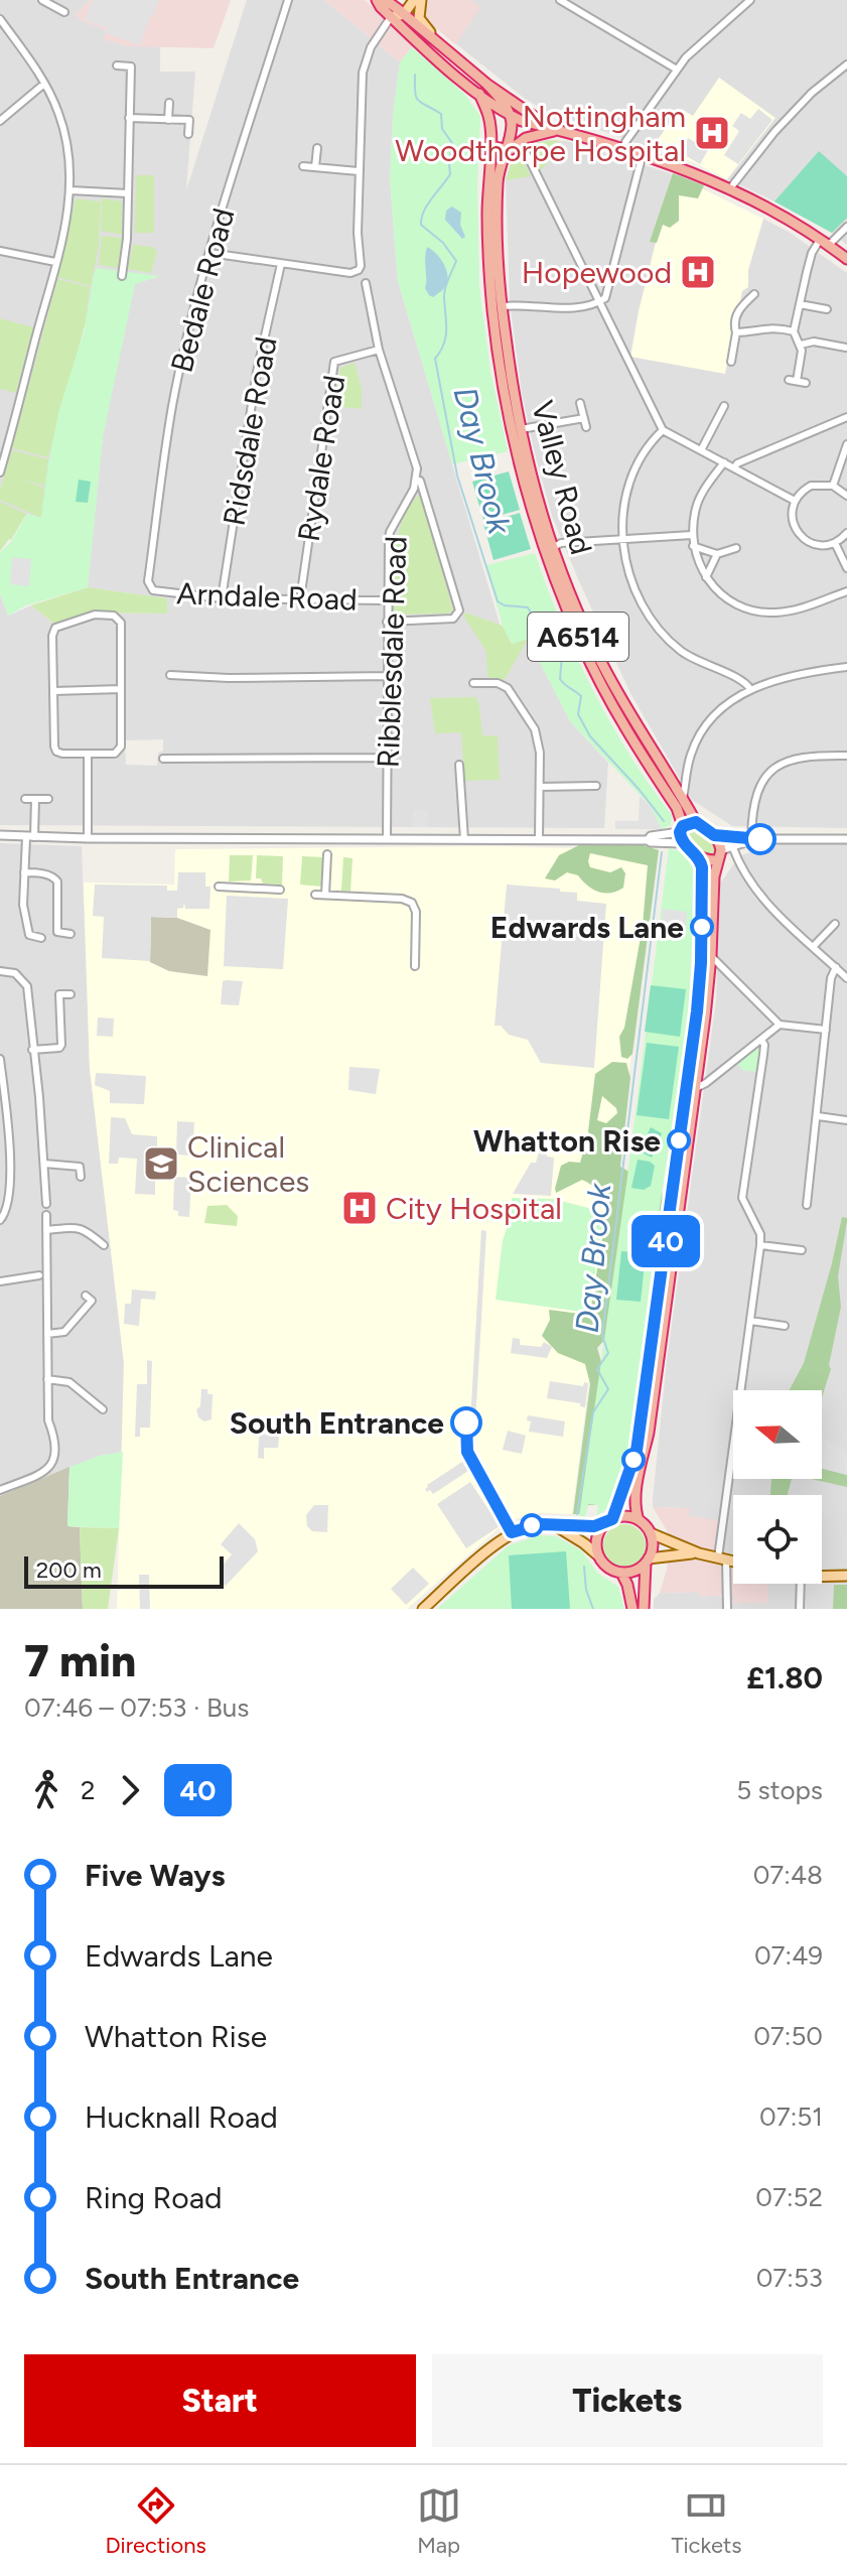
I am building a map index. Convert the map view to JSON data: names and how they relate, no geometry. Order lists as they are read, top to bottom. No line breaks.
{"streets":{"highway":["Valley Road","A6514"],"street":["Bedale Road","Ridsdale Road","Rydale Road","Arndale Road","Ribblesdale Road"]},"crossings":[["Bedale Road","Arndale Road"],["Ridsdale Road","Arndale Road"],["Rydale Road","Arndale Road"],["Valley Road","A6514"],["Arndale Road","Ribblesdale Road"]],"water":["Day Brook"],"places":{"hospital":["Nottingham Woodthorpe Hospital","Hopewood","City Hospital"],"other":["Edwards Lane","Whatton Rise","South Entrance"],"school or university":["Clinical Sciences"]},"lines":["bus line 40"],"scale_bar":"200 m","north":"left","page":{"on_map":"40","scale":"200 m","heading":["7 min","07:46 – 07:53 · Bus","£1.80"],"legs":["2","40","5 stops"],"list":[{"name":"Five Ways","value":"07:48"},{"name":"Edwards Lane","value":"07:49"},{"name":"Whatton Rise","value":"07:50"},{"name":"Hucknall Road","value":"07:51"},{"name":"Ring Road","value":"07:52"},{"name":"South Entrance","value":"07:53"}],"buttons":["Start","Tickets"],"tabs":["Directions","Map","Tickets"]}}
